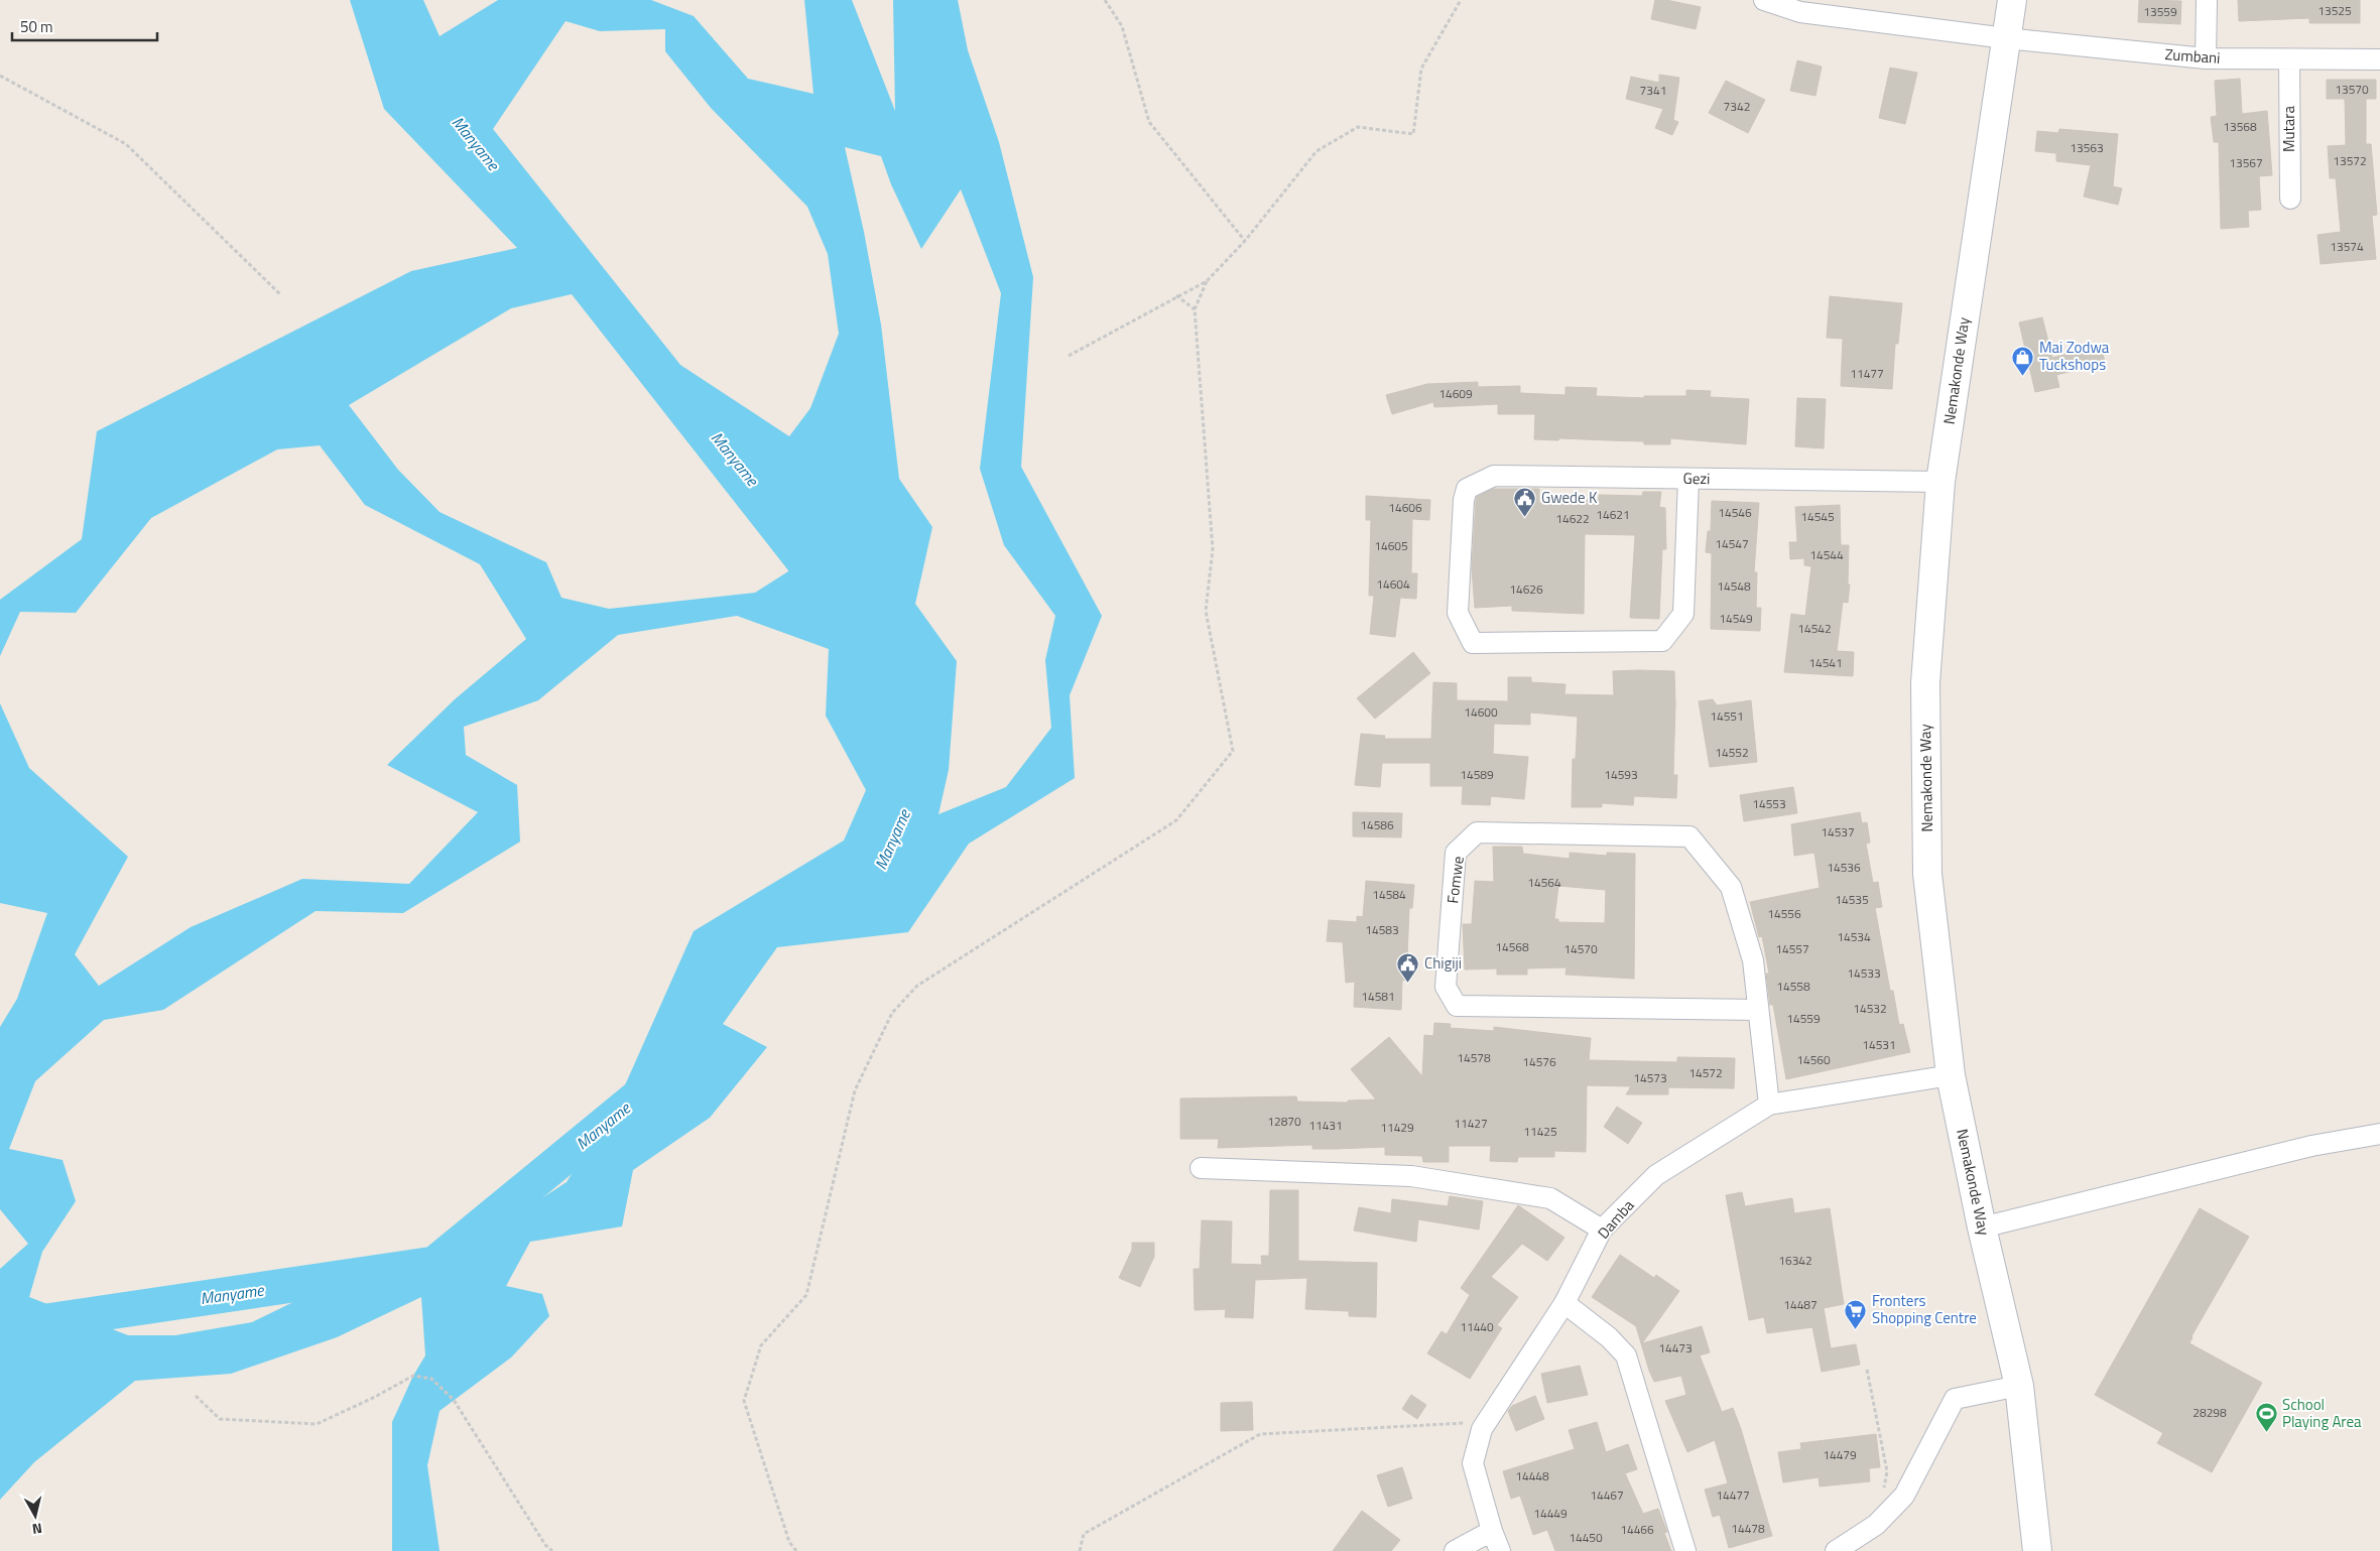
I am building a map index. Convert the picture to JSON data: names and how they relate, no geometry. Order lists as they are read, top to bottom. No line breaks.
{"streets":{"street":["Zumbani","Mutara","Nemakonde Way","Gezi","Fomwe","Damba"]},"crossings":[["Zumbani","Mutara"],["Zumbani","Nemakonde Way"],["Nemakonde Way","Gezi"],["Nemakonde Way","Damba"],["Fomwe","Damba"]],"water":["Manyame"],"places":{"shop":["Mai Zodwa Tuckshops"],"public building":["Gwede K","Chigiji"],"supermarket":["Fronters Shopping Centre"],"sports":["School Playing Area"]},"house_numbers":["13525","13559","13570","7341","7342","13568","13563","13572","13567","13574","11477","14609","14606","14546","14621","14545","14622","14547","14605","14544","14604","14548","14626","14549","14542","14541","14600","14551","14552","14589","14593","14553","14586","14537","14536","14564","14584","14535","14556","14583","14534","14568","14570","14557","14533","14558","14581","14532","14559","14531","14578","14560","14576","14572","14573","12870","11427","11431","11429","11425","16342","14487","11440","14473","28298","14479","14448","14467","14477","14449","14478","14466","14450"],"scale_bar":"50 m","north":"bottom"}
